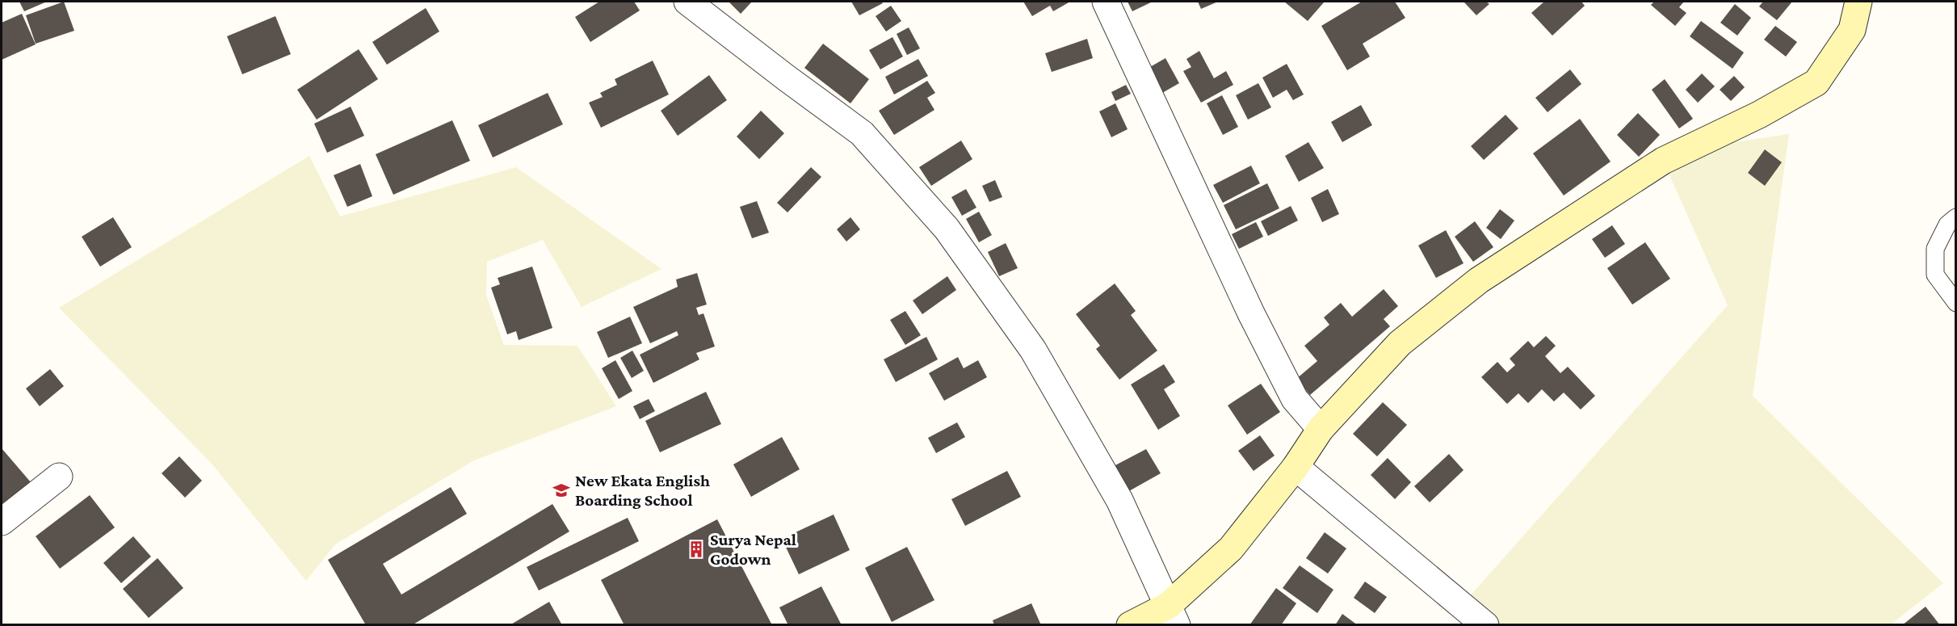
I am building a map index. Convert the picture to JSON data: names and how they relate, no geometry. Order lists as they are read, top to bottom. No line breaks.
{"places":{"school or university":["New Ekata English Boarding School"],"building":["Surya Nepal Godown"]}}
